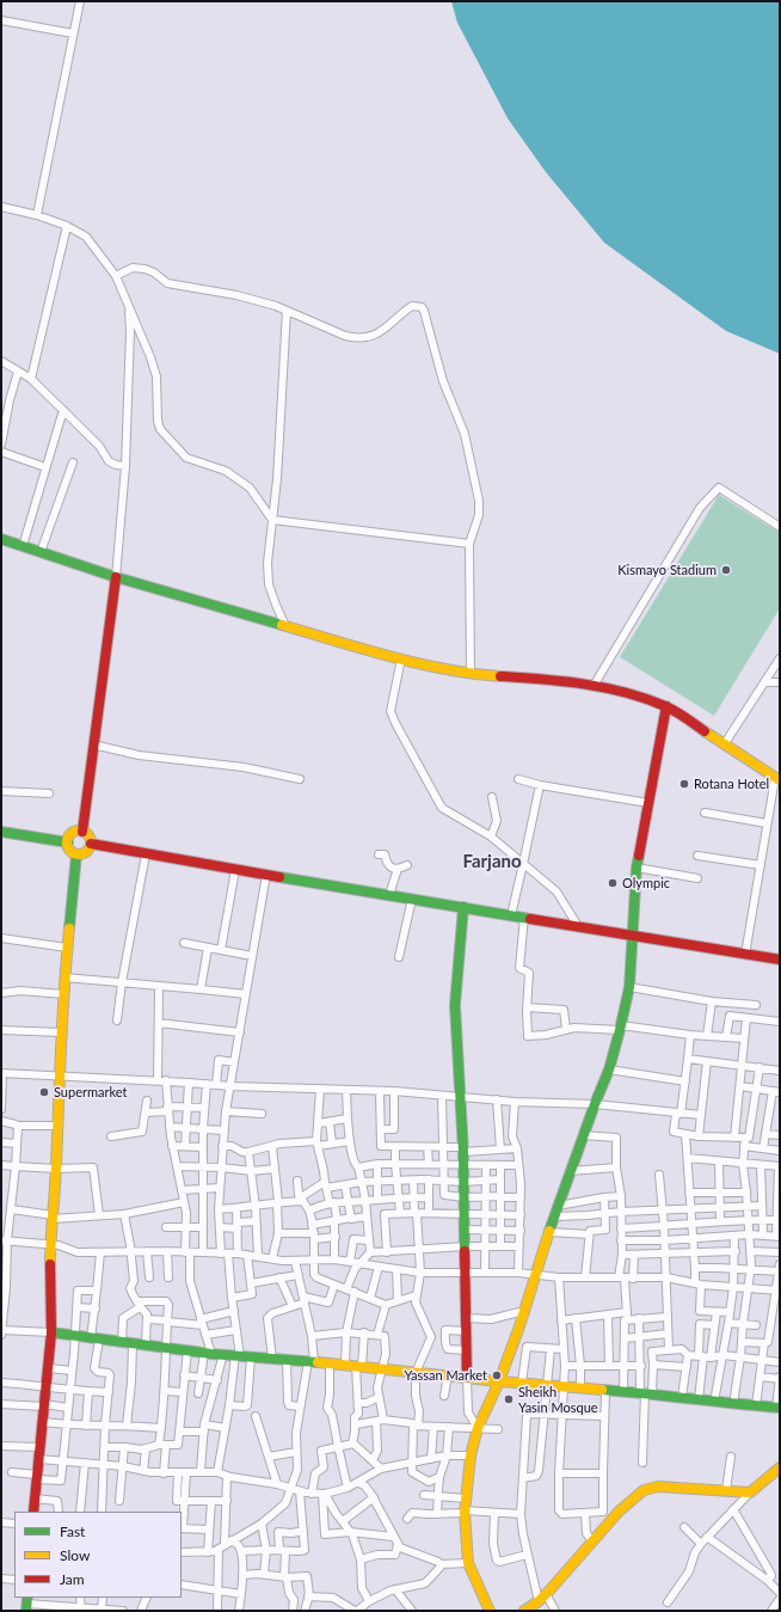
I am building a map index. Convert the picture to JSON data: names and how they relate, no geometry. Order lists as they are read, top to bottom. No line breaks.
{"districts":["Farjano"],"places":["Kismayo Stadium","Rotana Hotel","Olympic","Supermarket","Yassan Market","Sheikh Yasin Mosque"],"legend":["Fast","Slow","Jam"]}
